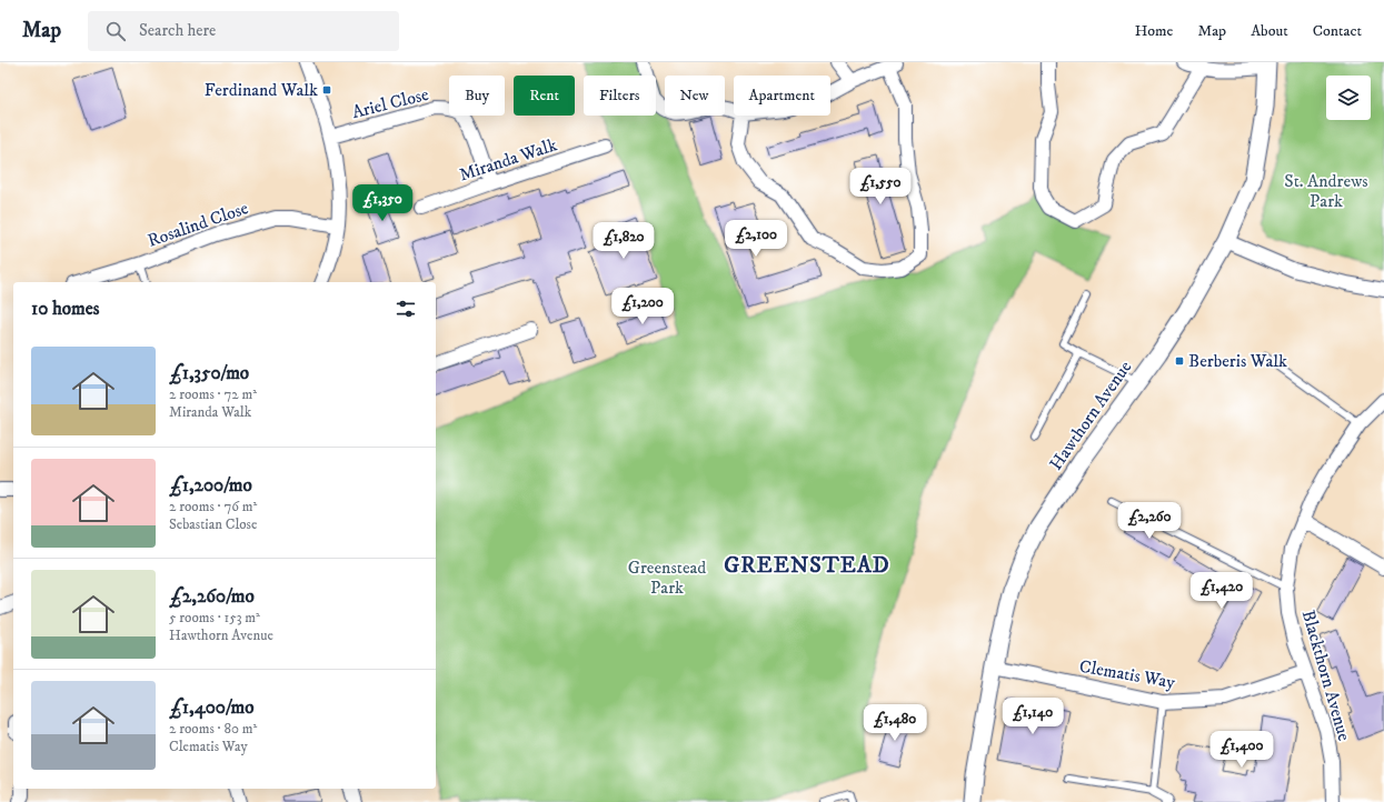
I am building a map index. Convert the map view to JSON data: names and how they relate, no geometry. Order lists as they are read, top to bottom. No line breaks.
{"streets":{"street":["Ariel Close","Miranda Walk","Rosalind Close","Hawthorn Avenue","Clematis Way","Blackthorn Avenue"]},"crossings":[["Ariel Close","Miranda Walk"],["Hawthorn Avenue","Clematis Way"],["Clematis Way","Blackthorn Avenue"]],"districts":["GREENSTEAD"],"parks":["St. Andrews Park","Greenstead Park"],"places":{"transit":["Ferdinand Walk","Berberis Walk"]},"page":{"header":"Map","search":"Search here","nav":["Home","Map","About","Contact"],"chip":["Buy","Rent","Filters","New","Apartment"],"price":["£1,550","£1,350","£2,100","£1,820","£1,200","£2,260","£1,420","£1,140","£1,480","£1,400"],"heading":"10 homes","list":[{"name":"£1,350/mo","note":"2 rooms · 72 m² · Miranda Walk"},{"name":"£1,200/mo","note":"2 rooms · 76 m² · Sebastian Close"},{"name":"£2,260/mo","note":"5 rooms · 153 m² · Hawthorn Avenue"},{"name":"£1,400/mo","note":"2 rooms · 80 m² · Clematis Way"}]}}
